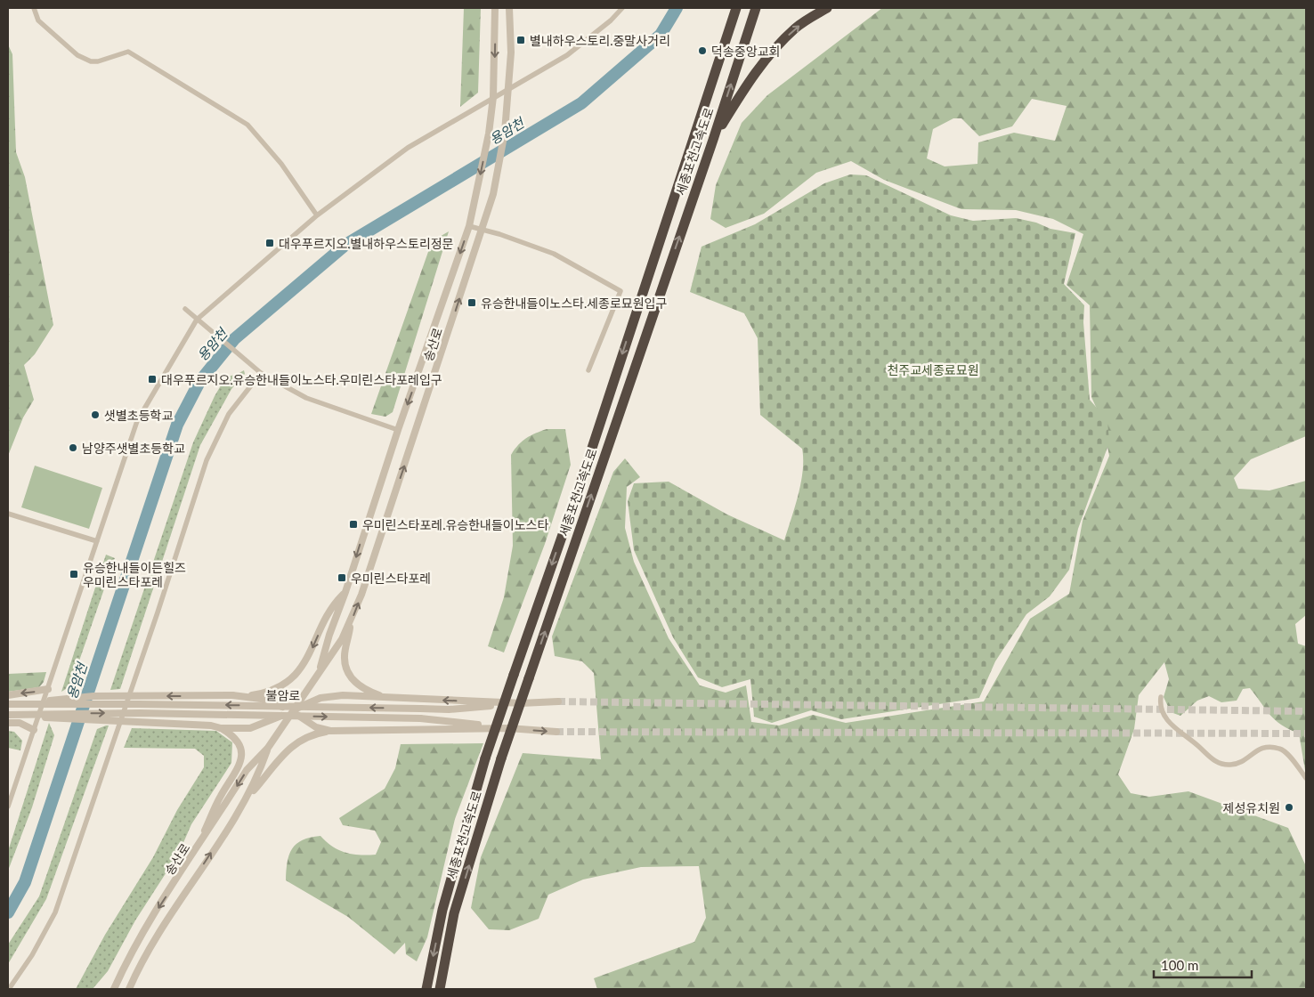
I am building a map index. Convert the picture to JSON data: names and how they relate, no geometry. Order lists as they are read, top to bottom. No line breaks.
{"streets":{"highway":["세종포천고속도로"],"street":["송산로","불암로"]},"water":["용암천"],"parks":["천주교세종료묘원"],"places":{"transit":["별내하우스토리.중말사거리","대우푸르지오.별내하우스토리정문","유승한내들이노스타.세종로묘원입구","대우푸르지오.유승한내들이노스타.우미린스타포레입구","우미린스타포레.유승한내들이노스타","유승한내들이든힐즈 우미린스타포레","우미린스타포레"],"other":["덕송중앙교회","샛별초등학교","남양주샛별초등학교","제성유치원"]},"scale_bar":"100 m"}
